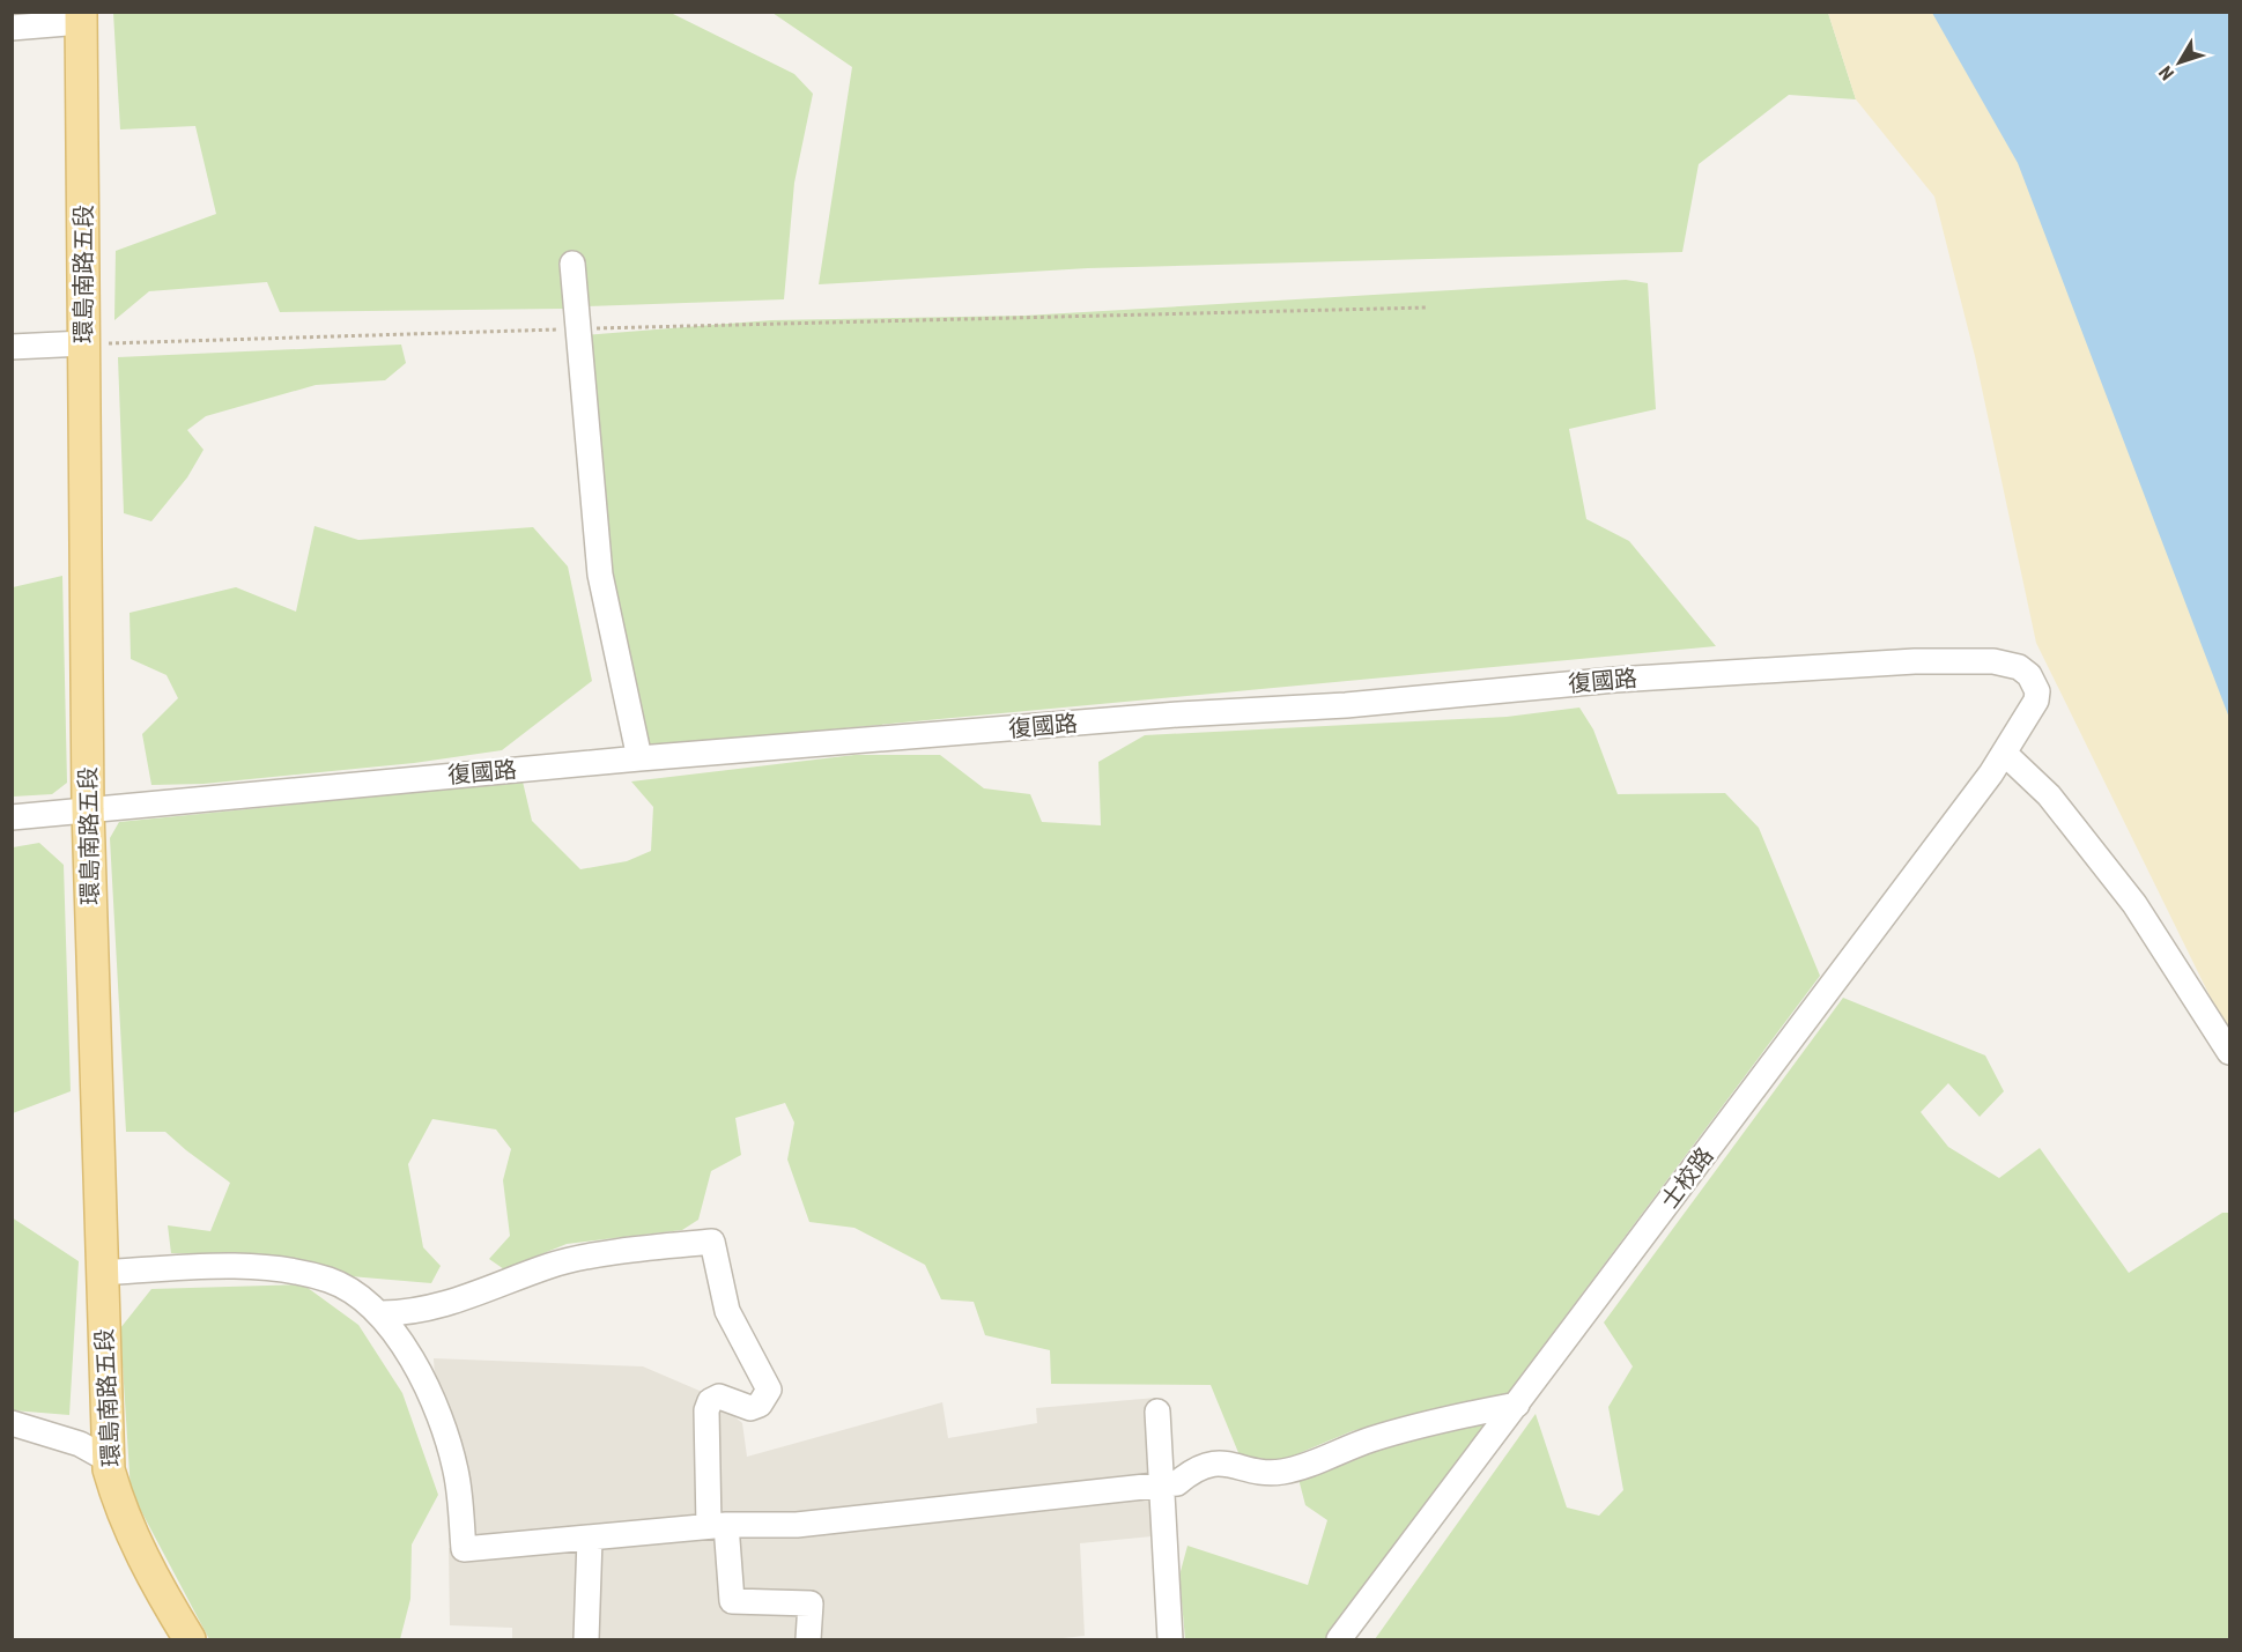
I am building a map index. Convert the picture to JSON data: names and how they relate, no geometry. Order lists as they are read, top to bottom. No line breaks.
{"streets":{"main road":["環島南路五段"],"street":["復國路","士校路"]},"crossings":[["環島南路五段","復國路"],["復國路","士校路"]],"north":"bottom left"}
